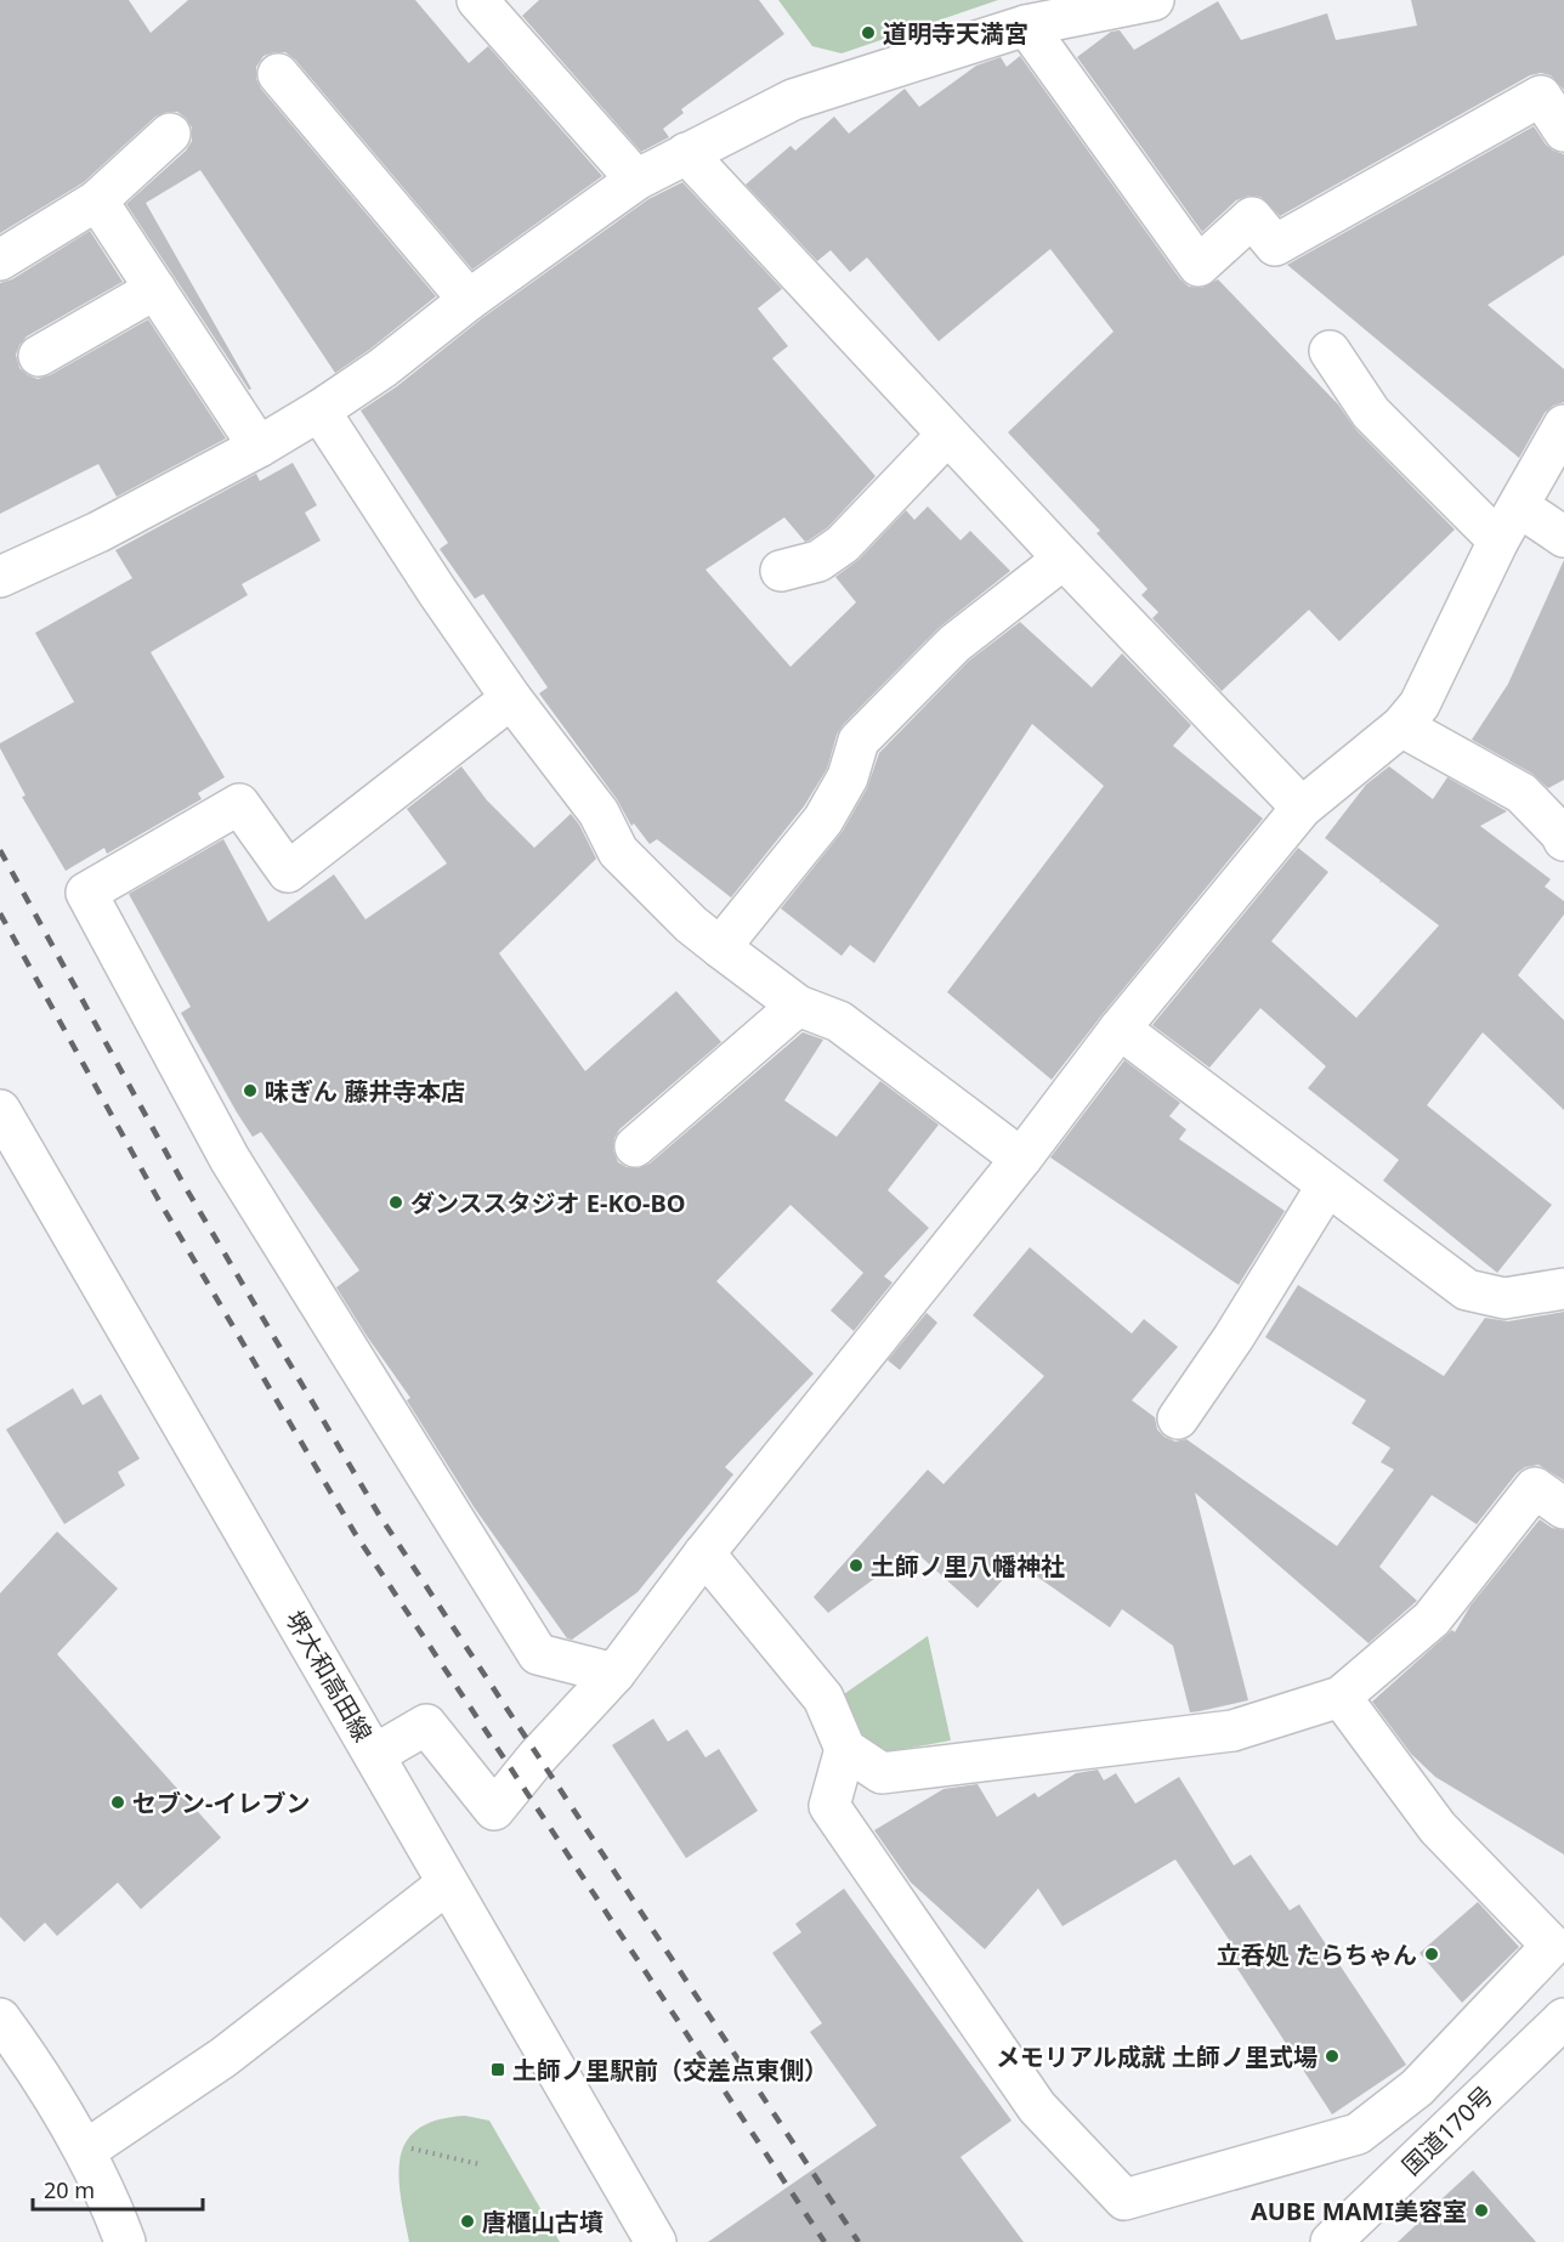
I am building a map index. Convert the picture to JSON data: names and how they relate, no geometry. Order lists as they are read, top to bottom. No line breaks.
{"streets":{"main road":["堺大和高田線","国道170号"]},"places":{"other":["道明寺天満宮","味ぎん 藤井寺本店","ダンススタジオ E-KO-BO","土師ノ里八幡神社","セブン-イレブン","立呑処 たらちゃん","メモリアル成就 土師ノ里式場","AUBE MAMI美容室","唐櫃山古墳"],"transit":["土師ノ里駅前（交差点東側）"]},"scale_bar":"20 m"}
